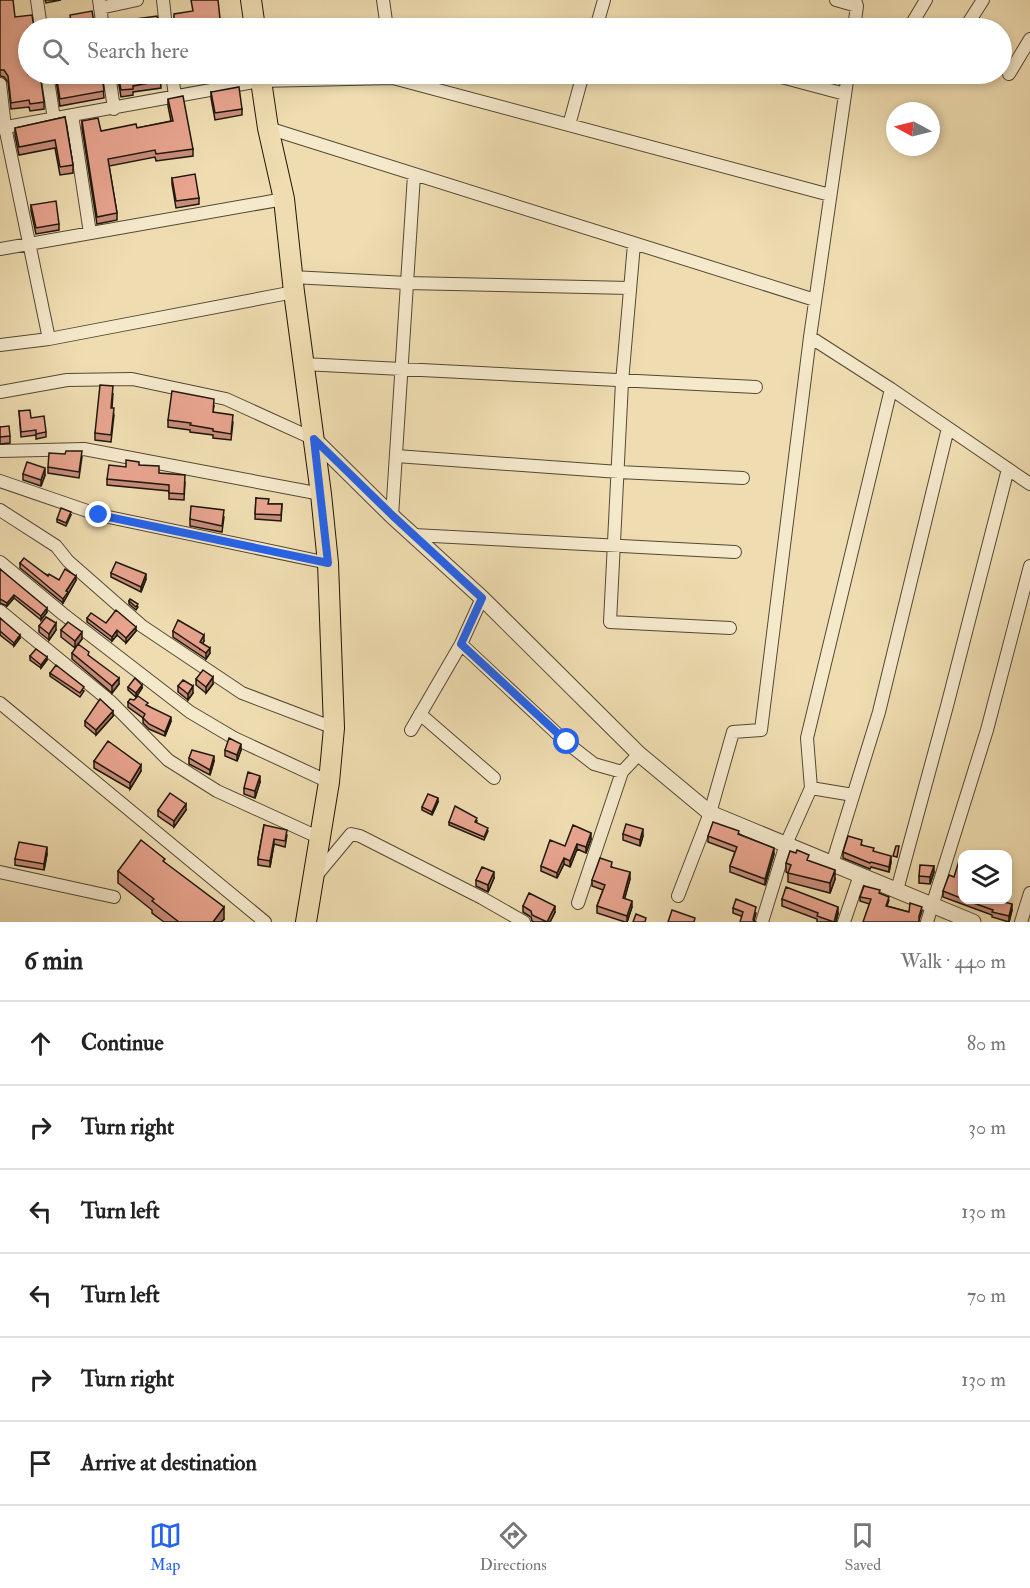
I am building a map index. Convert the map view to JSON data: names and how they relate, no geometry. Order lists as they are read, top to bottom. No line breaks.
{"north":"left","page":{"search":"Search here","heading":["6 min","Walk · 440 m"],"list":[["Continue","80 m"],["Turn right","30 m"],["Turn left","130 m"],["Turn left","70 m"],["Turn right","130 m"],"Arrive at destination"],"nav":["Map","Directions","Saved"]}}
